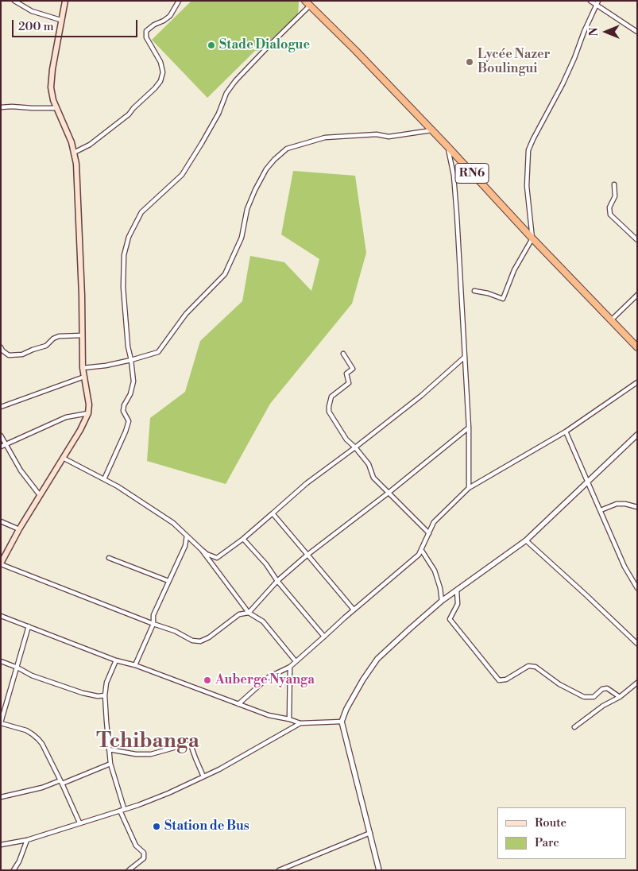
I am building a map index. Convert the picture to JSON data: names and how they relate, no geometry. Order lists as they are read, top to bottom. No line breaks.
{"streets":{"highway":["RN6"]},"districts":["Tchibanga"],"places":["Stade Dialogue","Lycée Nazer Boulingui","Auberge Nyanga","Station de Bus"],"legend":["Route","Parc"],"scale_bar":"200 m","north":"left"}
